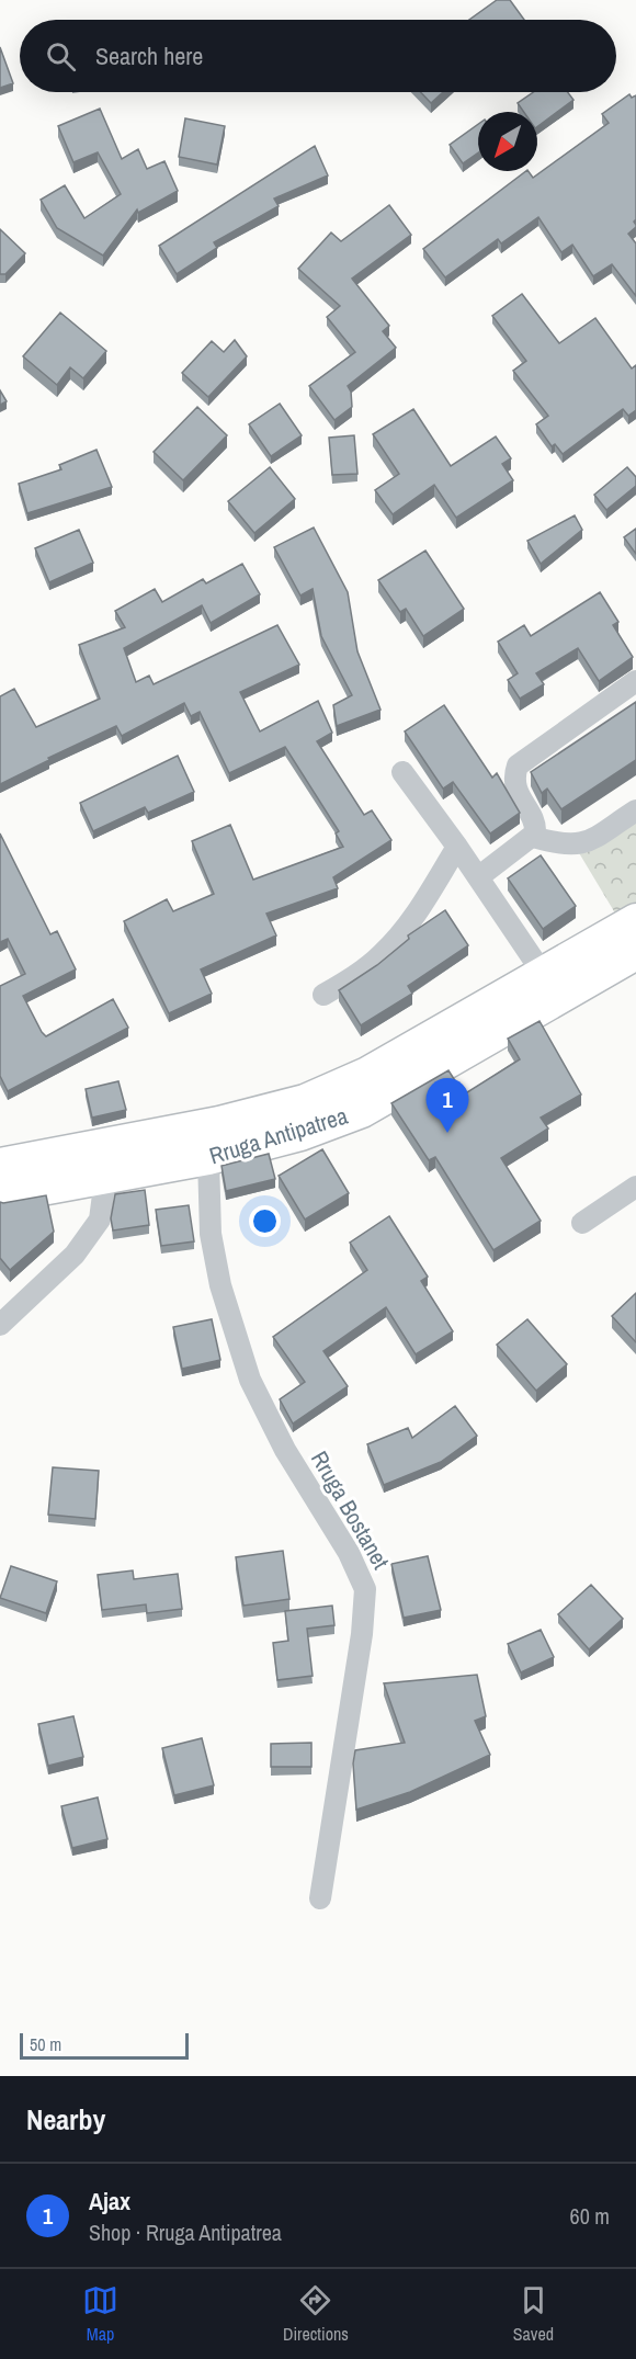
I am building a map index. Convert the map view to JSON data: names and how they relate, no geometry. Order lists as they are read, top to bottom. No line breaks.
{"streets":{"main road":["Rruga Antipatrea"],"street":["Rruga Bostanet"]},"crossings":[["Rruga Antipatrea","Rruga Bostanet"]],"scale_bar":"50 m","north":"bottom left","page":{"search":"Search here","pins":"1","scale":"50 m","heading":"Nearby","list":[{"mark":"1","name":"Ajax","note":"Shop · Rruga Antipatrea","value":"60 m"}],"nav":["Map","Directions","Saved"]}}
